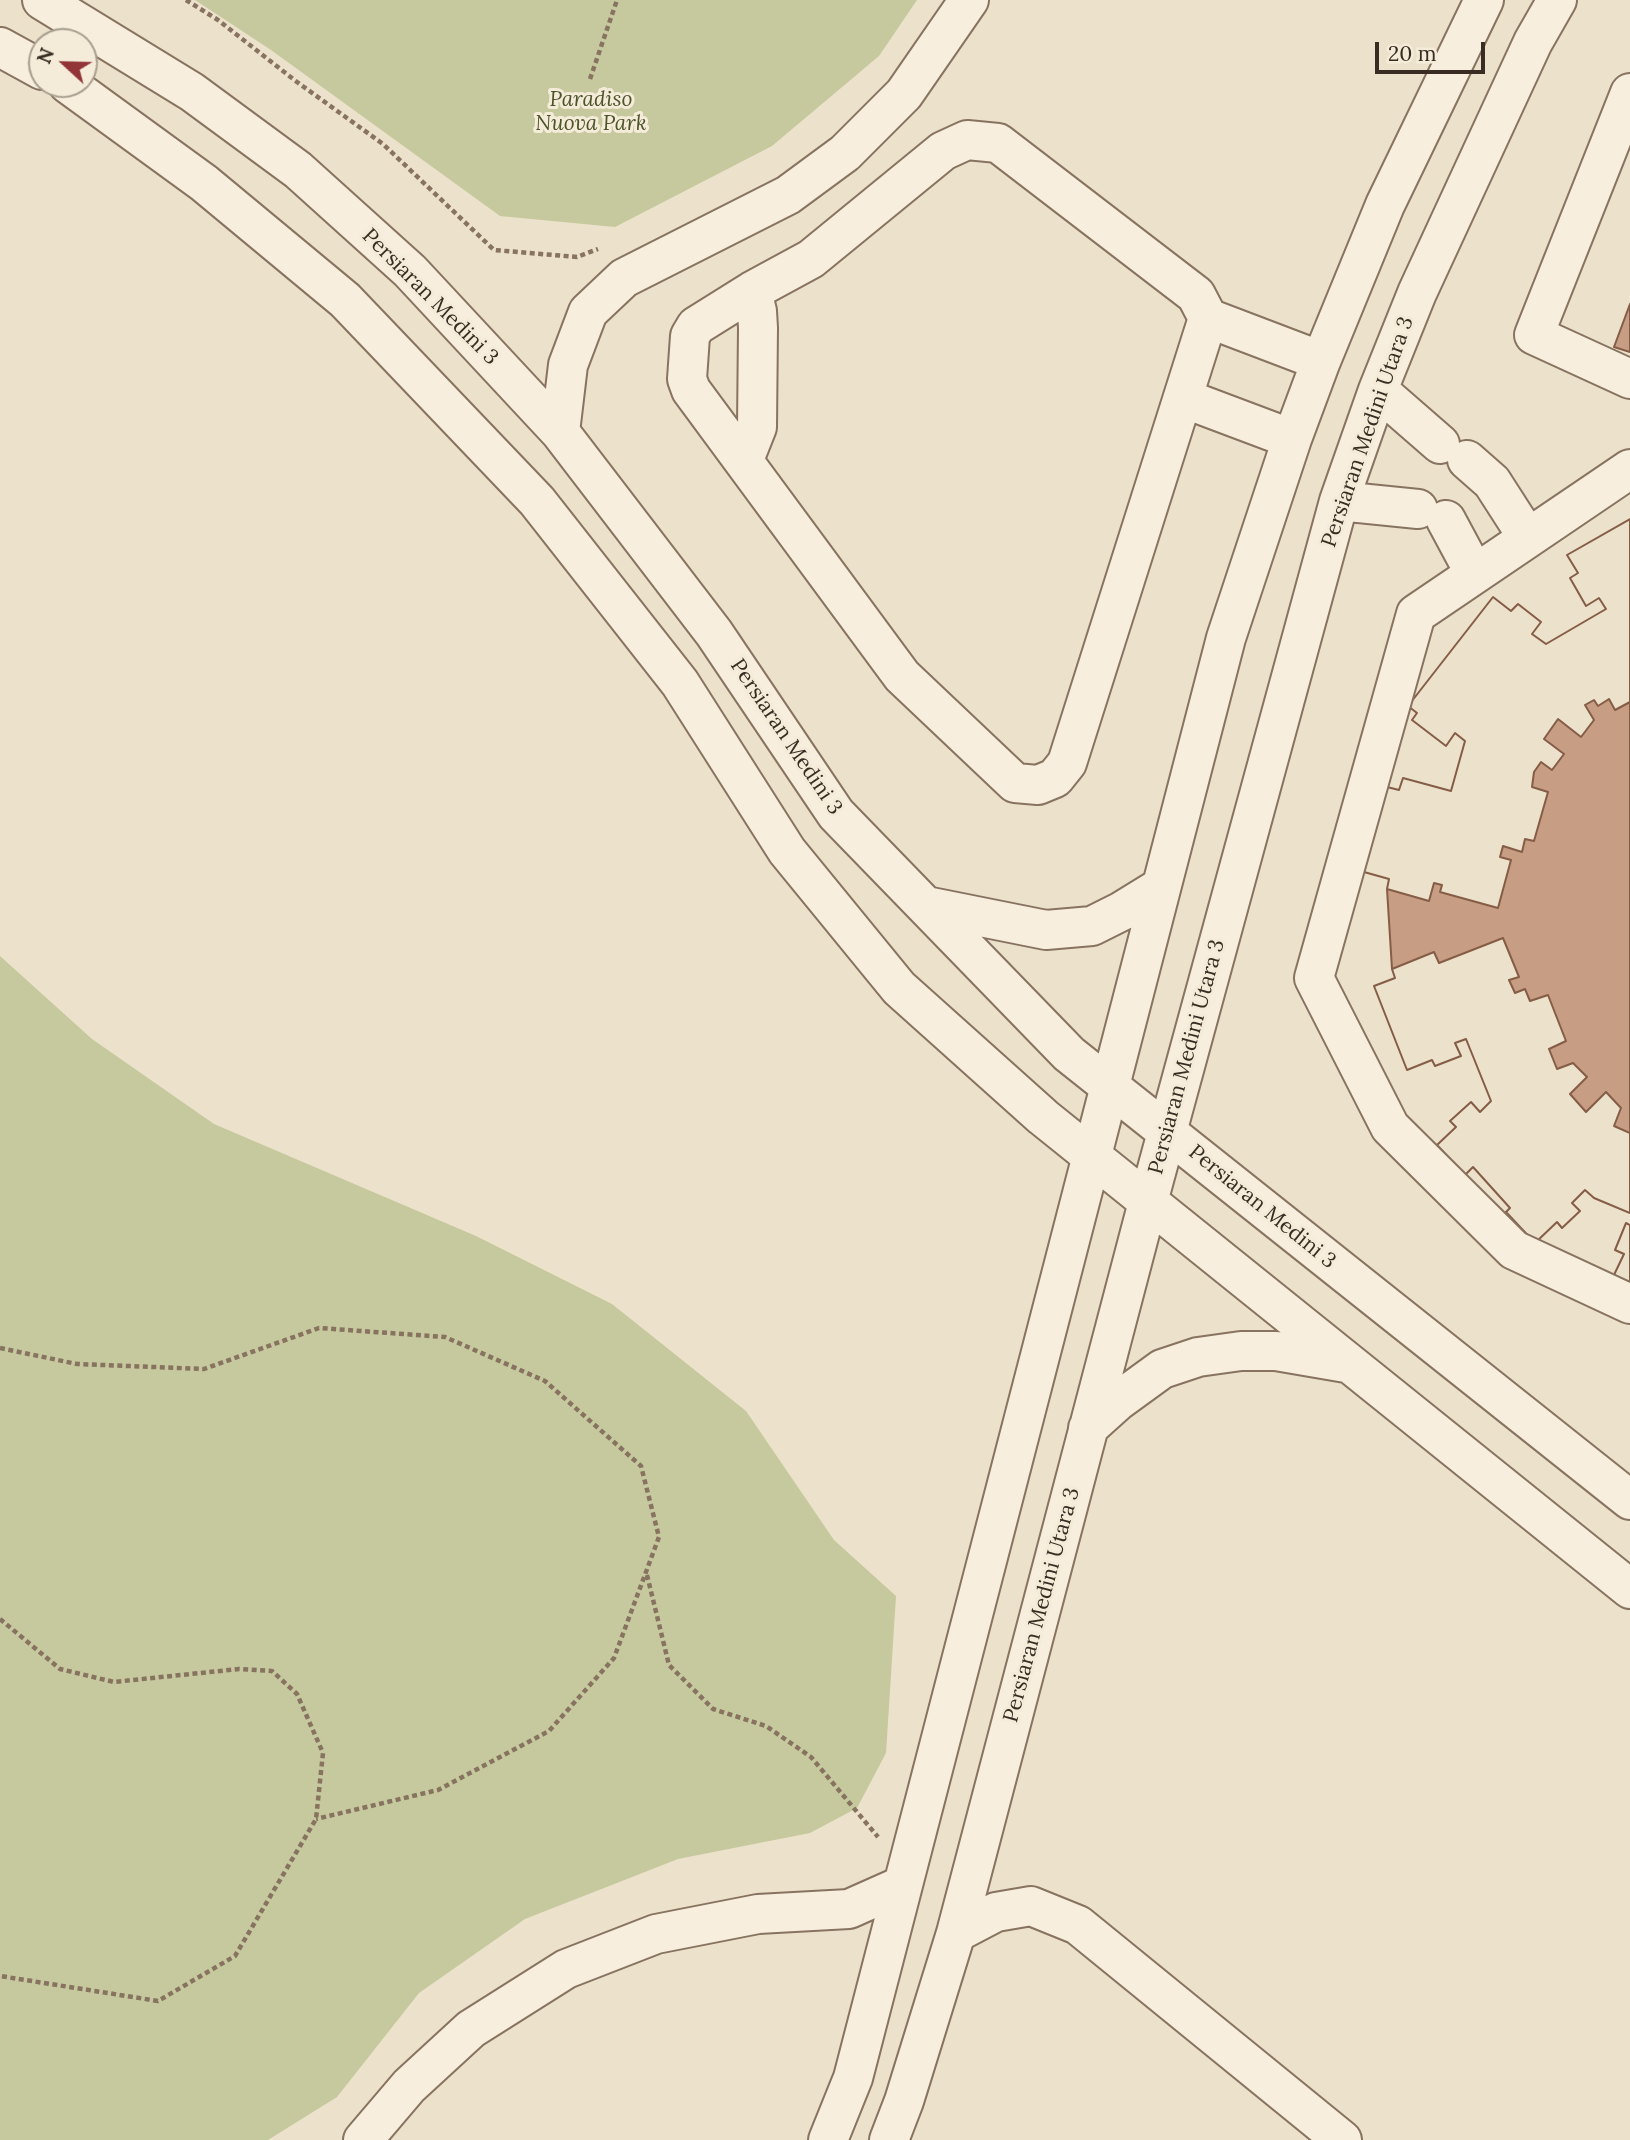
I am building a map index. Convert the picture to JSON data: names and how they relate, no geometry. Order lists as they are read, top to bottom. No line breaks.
{"streets":{"street":["Persiaran Medini 3","Persiaran Medini Utara 3"]},"crossings":[["Persiaran Medini 3","Persiaran Medini Utara 3"]],"parks":["Paradiso Nuova Park"],"scale_bar":"20 m","north":"left"}
